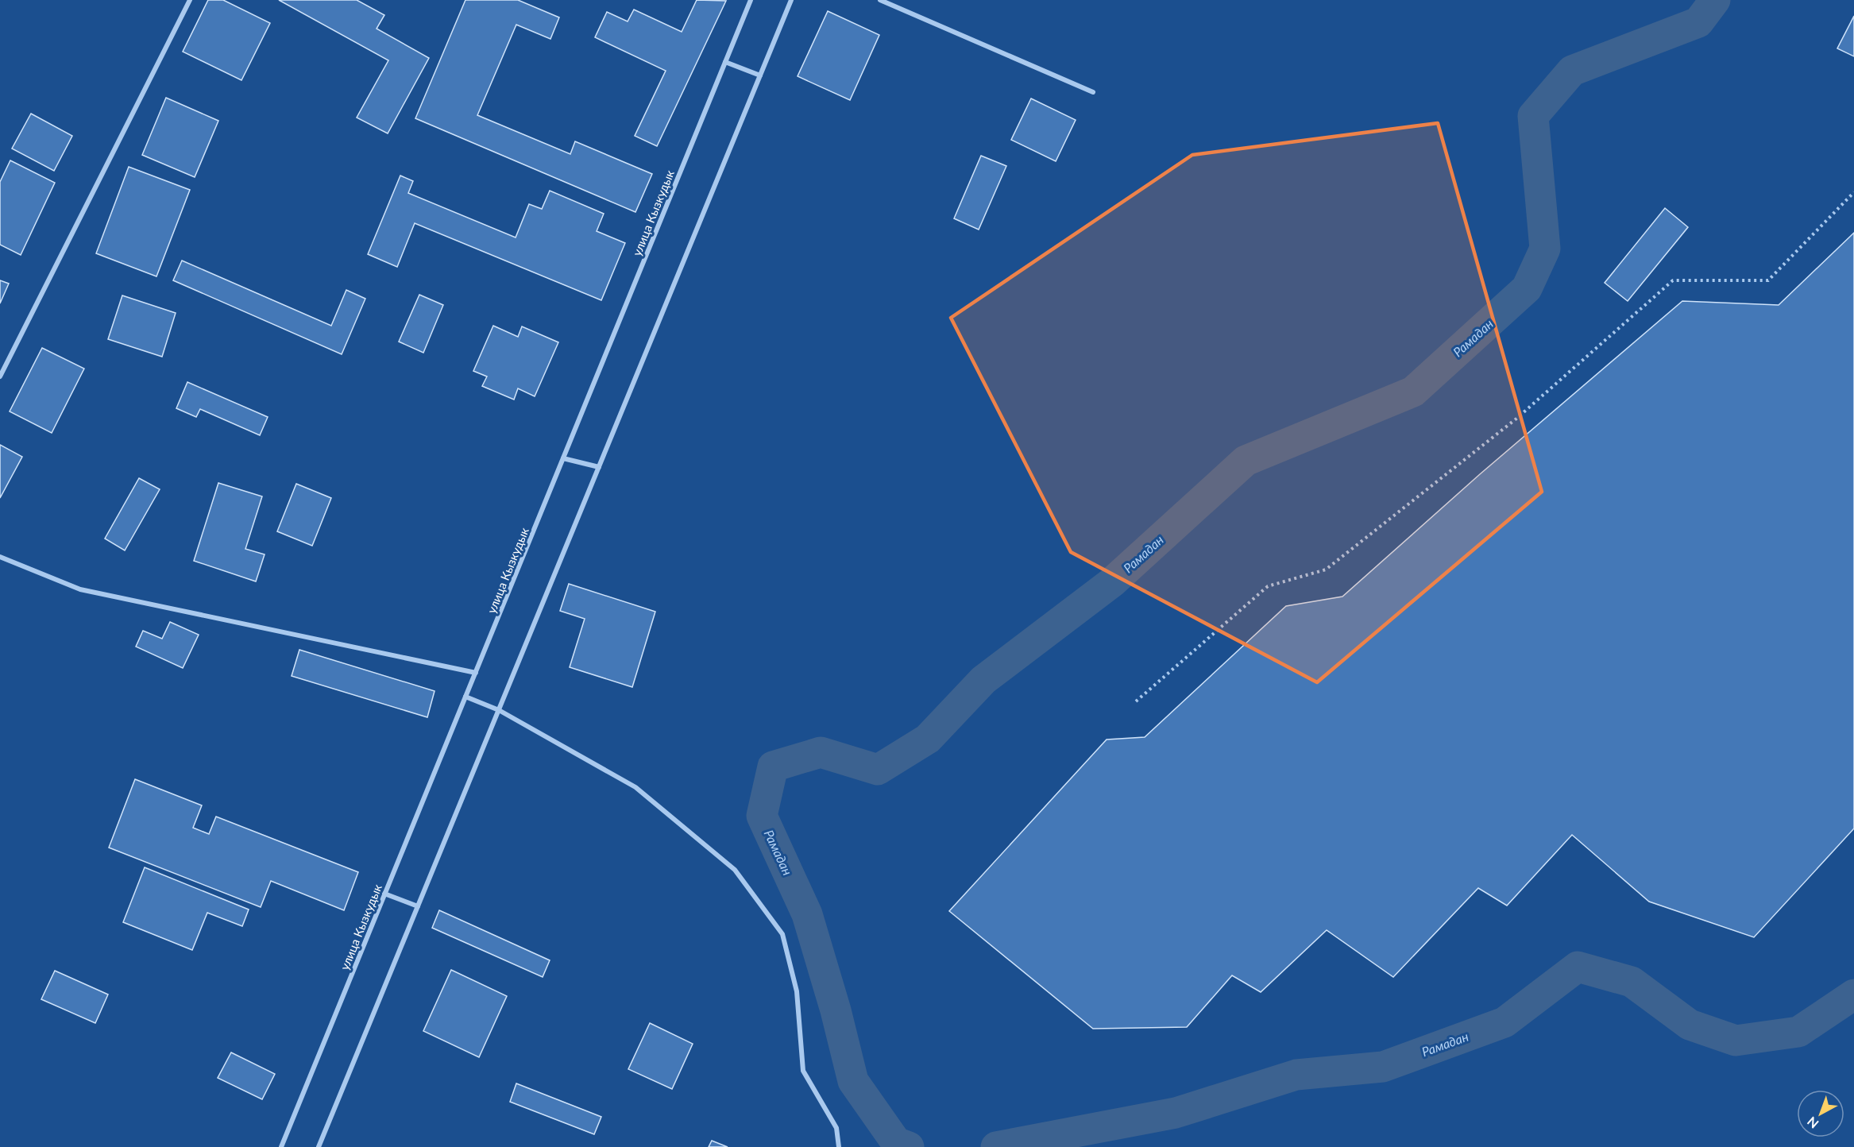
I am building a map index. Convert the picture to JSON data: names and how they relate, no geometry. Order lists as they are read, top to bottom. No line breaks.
{"streets":{"street":["улица Кызкудык"]},"water":["Рамадан"],"north":"bottom left"}
